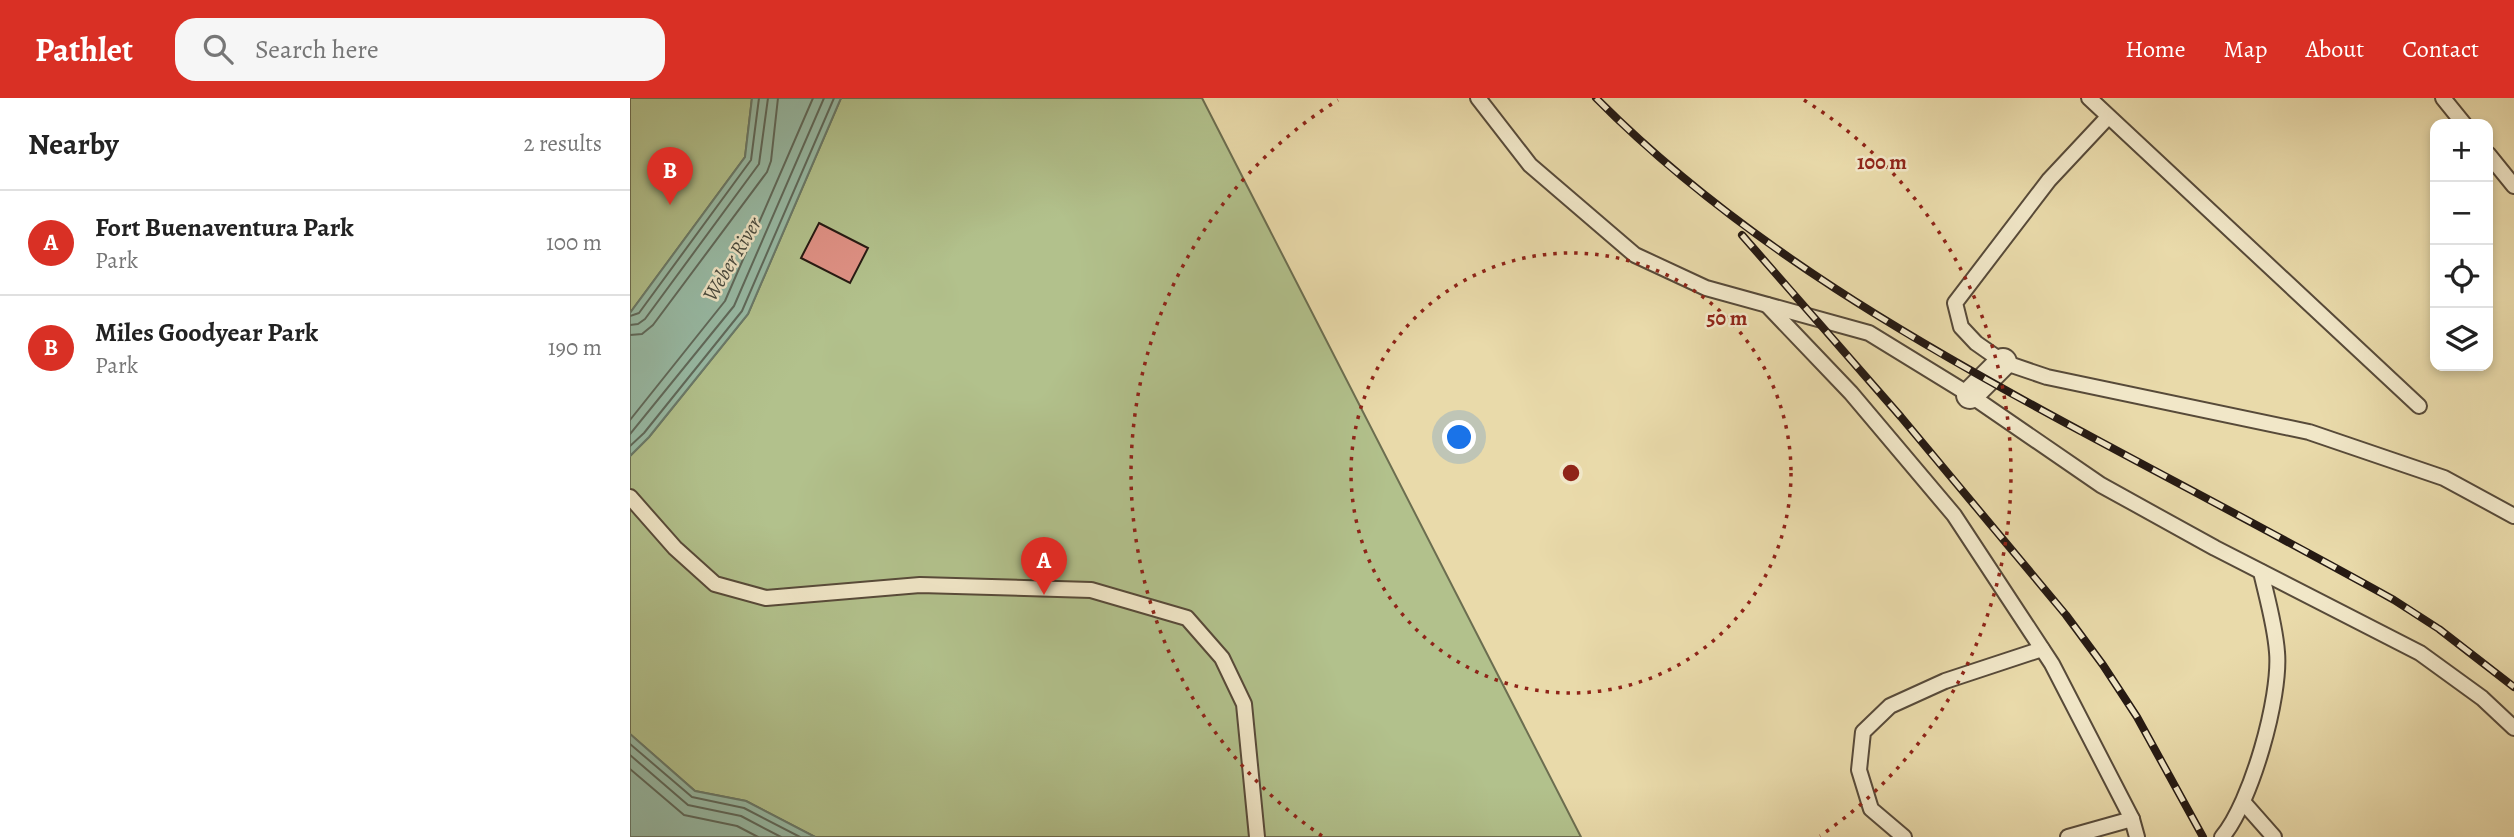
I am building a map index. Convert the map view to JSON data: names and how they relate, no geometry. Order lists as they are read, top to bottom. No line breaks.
{"water":["Weber River"],"page":{"header":"Pathlet","search":"Search here","nav":["Home","Map","About","Contact"],"heading":["Nearby","2 results"],"map_buttons":["+","−"],"pins":["B","A"],"list":[{"mark":"A","name":"Fort Buenaventura Park","note":"Park","value":"100 m"},{"mark":"B","name":"Miles Goodyear Park","note":"Park","value":"190 m"}]},"rings":["100 m","50 m"]}
